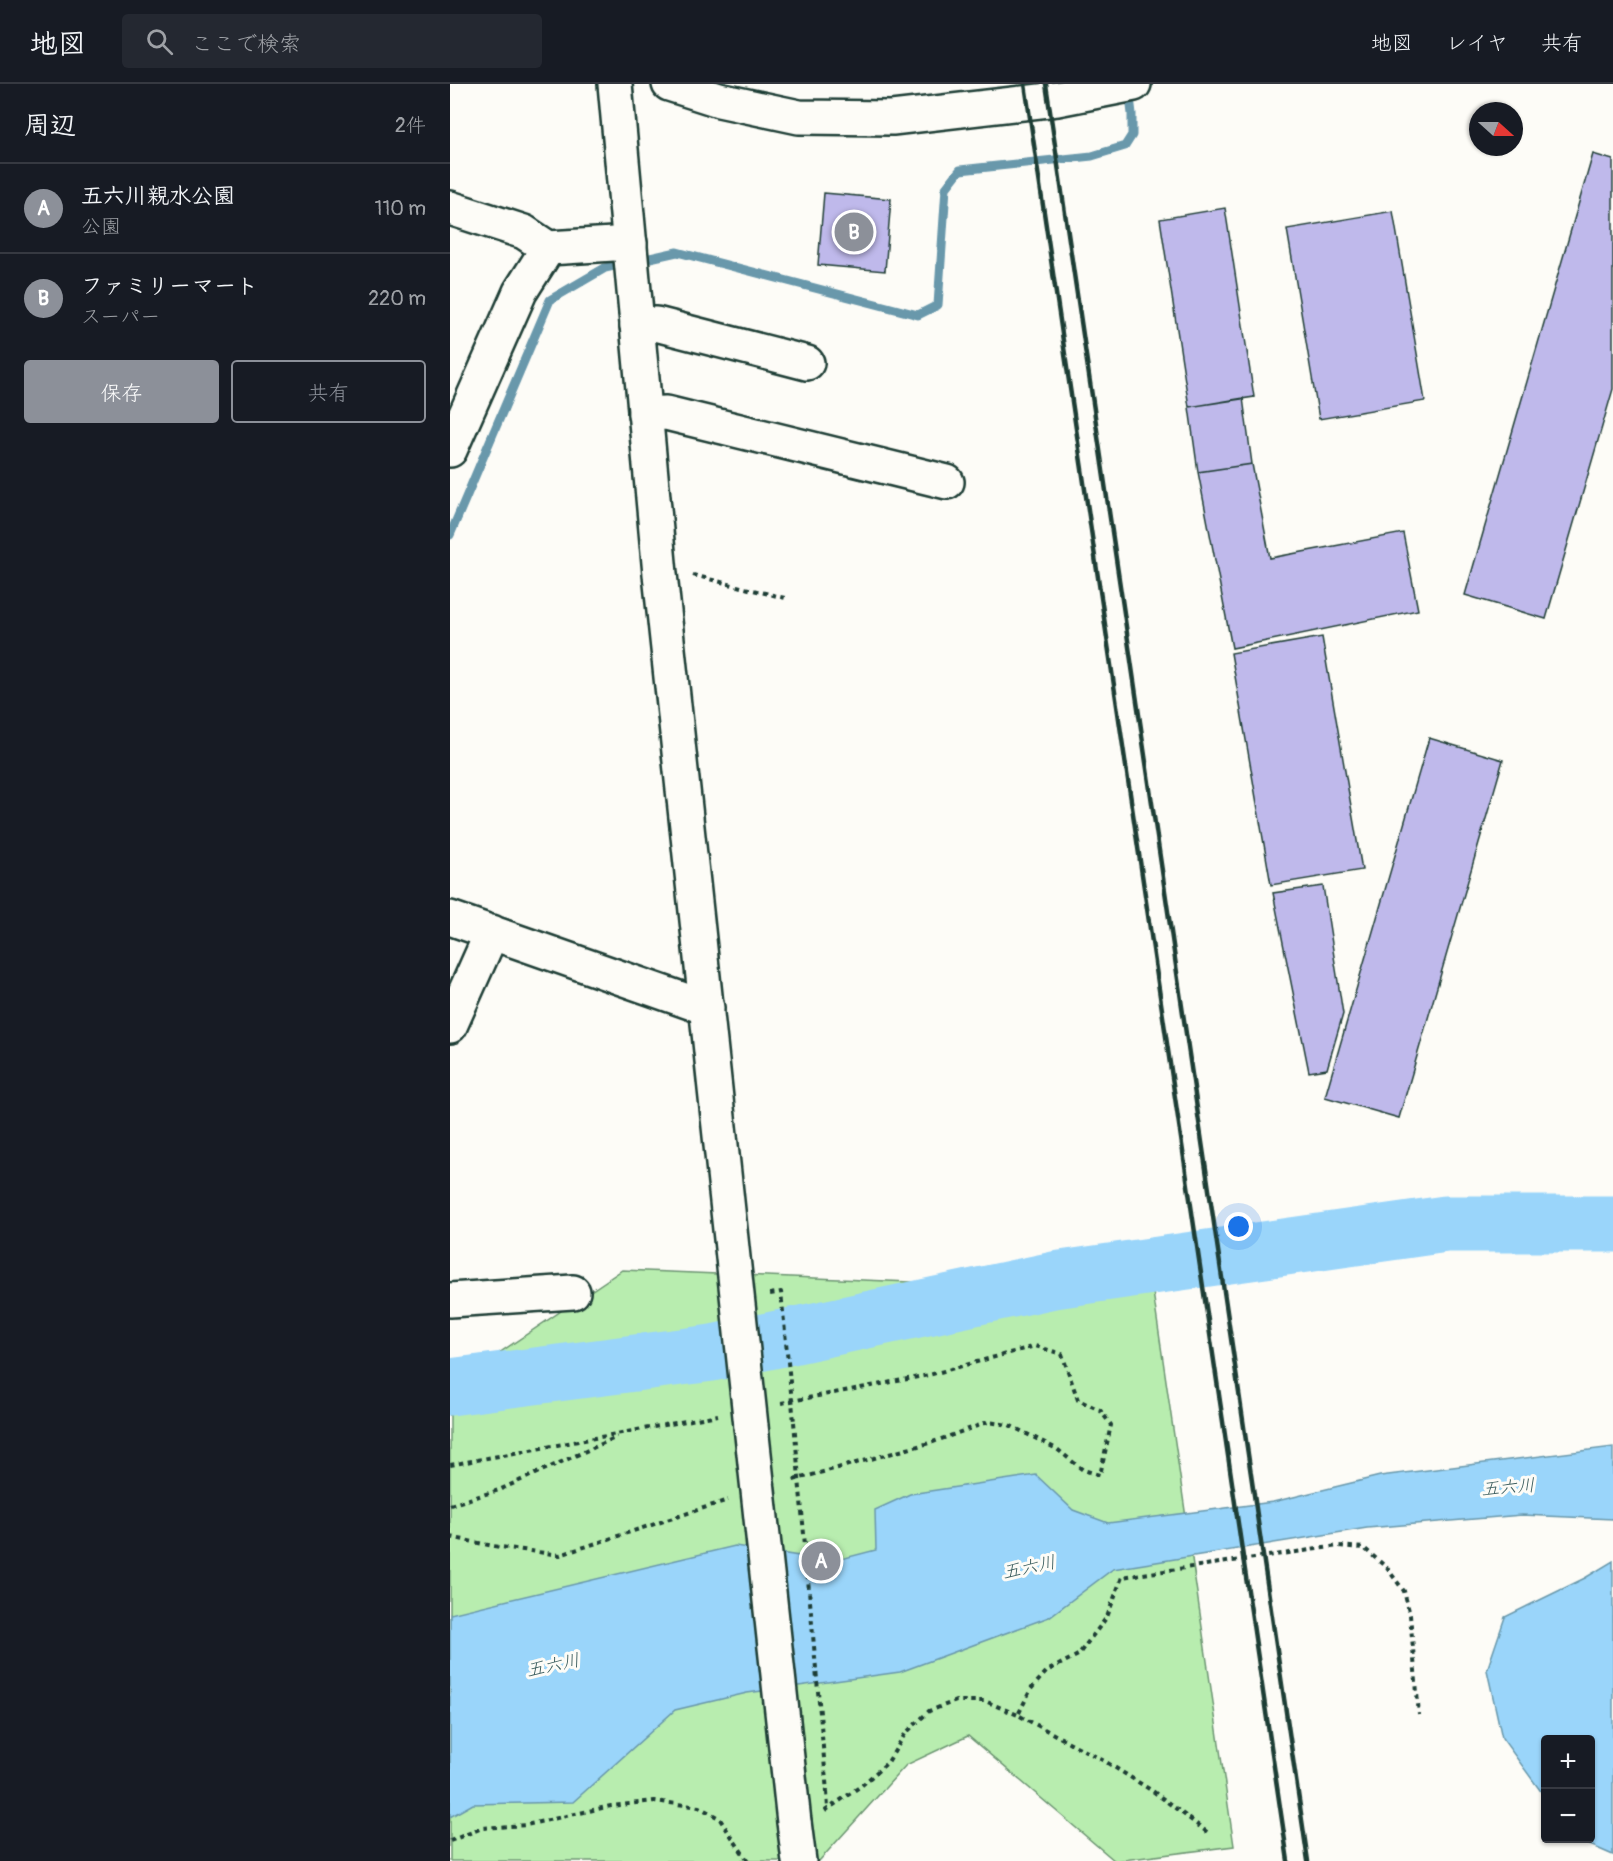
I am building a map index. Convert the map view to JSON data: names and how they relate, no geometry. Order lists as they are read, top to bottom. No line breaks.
{"water":["五六川"],"north":"right","page":{"header":"地図","search":"ここで検索","nav":["地図","レイヤ","共有"],"heading":["周辺","2件"],"list":[{"mark":"A","name":"五六川親水公園","note":"公園","value":"110 m"},{"mark":"B","name":"ファミリーマート","note":"スーパー","value":"220 m"}],"pins":["B","A"],"buttons":["保存","共有"],"map_buttons":["+","−"]}}
